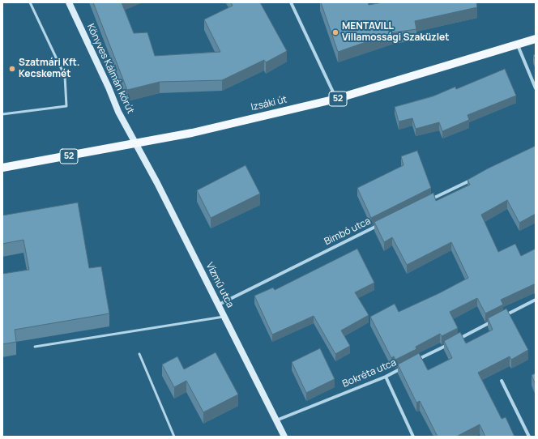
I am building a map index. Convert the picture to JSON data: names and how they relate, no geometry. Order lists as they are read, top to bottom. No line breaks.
{"streets":{"main road":["Könyves Kálmán körút","52","Izsáki út","Vízmű utca"],"street":["Bimbó utca","Bokréta utca"]},"crossings":[["Könyves Kálmán körút","Izsáki út"],["Könyves Kálmán körút","Vízmű utca"],["Izsáki út","Vízmű utca"],["Bimbó utca","Vízmű utca"],["Vízmű utca","Bokréta utca"]],"places":["MENTAVILL Villamossági Szaküzlet","Szatmári Kft. Kecskemét"]}
